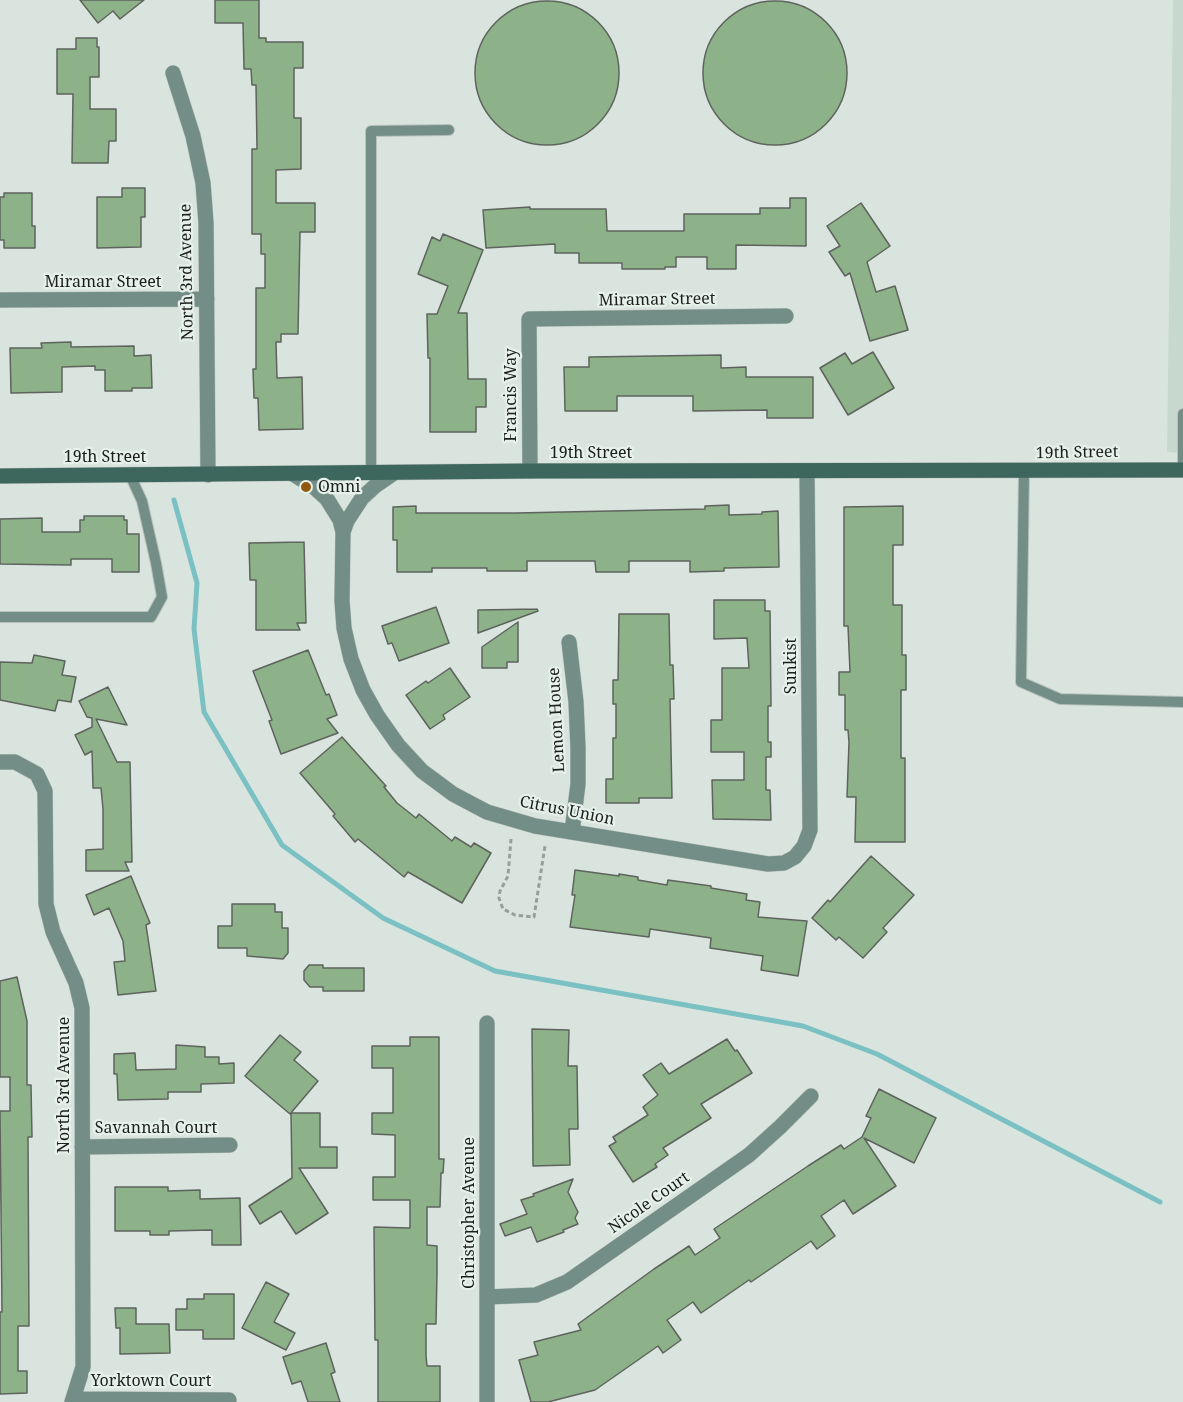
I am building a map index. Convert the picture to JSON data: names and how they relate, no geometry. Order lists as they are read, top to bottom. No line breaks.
{"streets":{"main road":["19th Street"],"street":["North 3rd Avenue","Miramar Street","Francis Way","Sunkist","Lemon House","Citrus Union","Savannah Court","Nicole Court","Christopher Avenue","Yorktown Court"]},"crossings":[["North 3rd Avenue","Miramar Street"],["North 3rd Avenue","19th Street"],["North 3rd Avenue","Savannah Court"],["North 3rd Avenue","Yorktown Court"],["Miramar Street","Francis Way"],["Francis Way","19th Street"],["19th Street","Sunkist"],["19th Street","Citrus Union"],["Sunkist","Citrus Union"],["Lemon House","Citrus Union"],["Nicole Court","Christopher Avenue"]],"places":["Omni"]}
